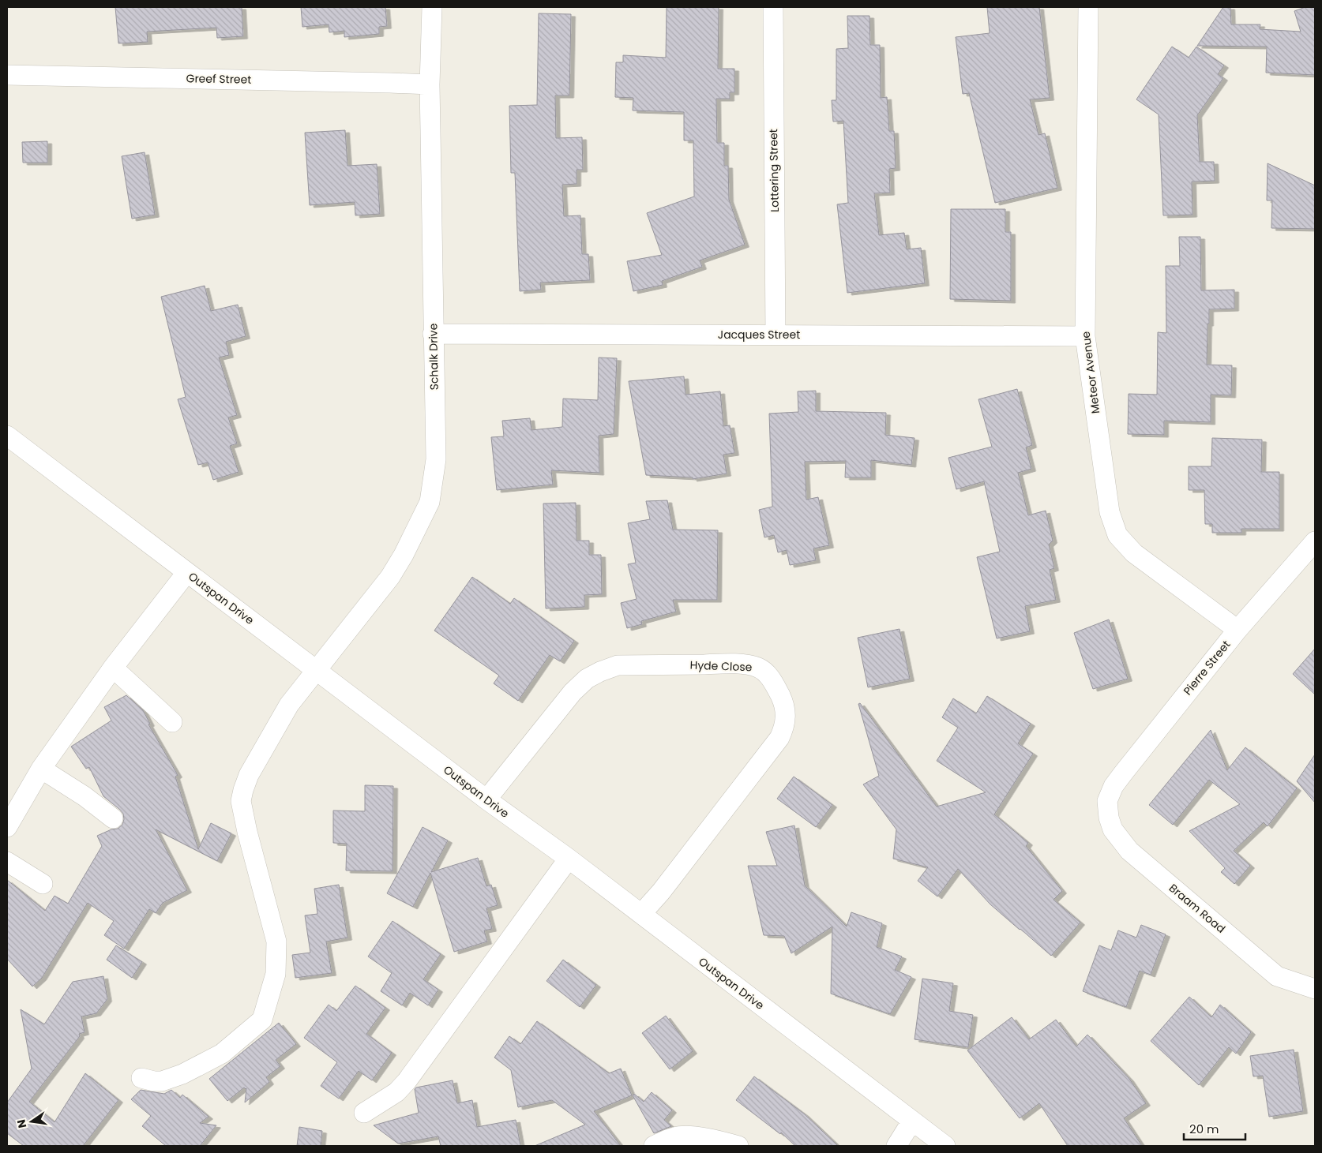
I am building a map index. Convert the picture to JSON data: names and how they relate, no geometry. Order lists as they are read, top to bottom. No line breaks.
{"streets":{"street":["Greef Street","Lottering Street","Jacques Street","Schalk Drive","Meteor Avenue","Outspan Drive","Hyde Close","Pierre Street","Braam Road"]},"crossings":[["Greef Street","Schalk Drive"],["Lottering Street","Jacques Street"],["Jacques Street","Schalk Drive"],["Jacques Street","Meteor Avenue"],["Schalk Drive","Outspan Drive"],["Meteor Avenue","Pierre Street"],["Outspan Drive","Hyde Close"],["Pierre Street","Braam Road"]],"scale_bar":"20 m","north":"left"}
